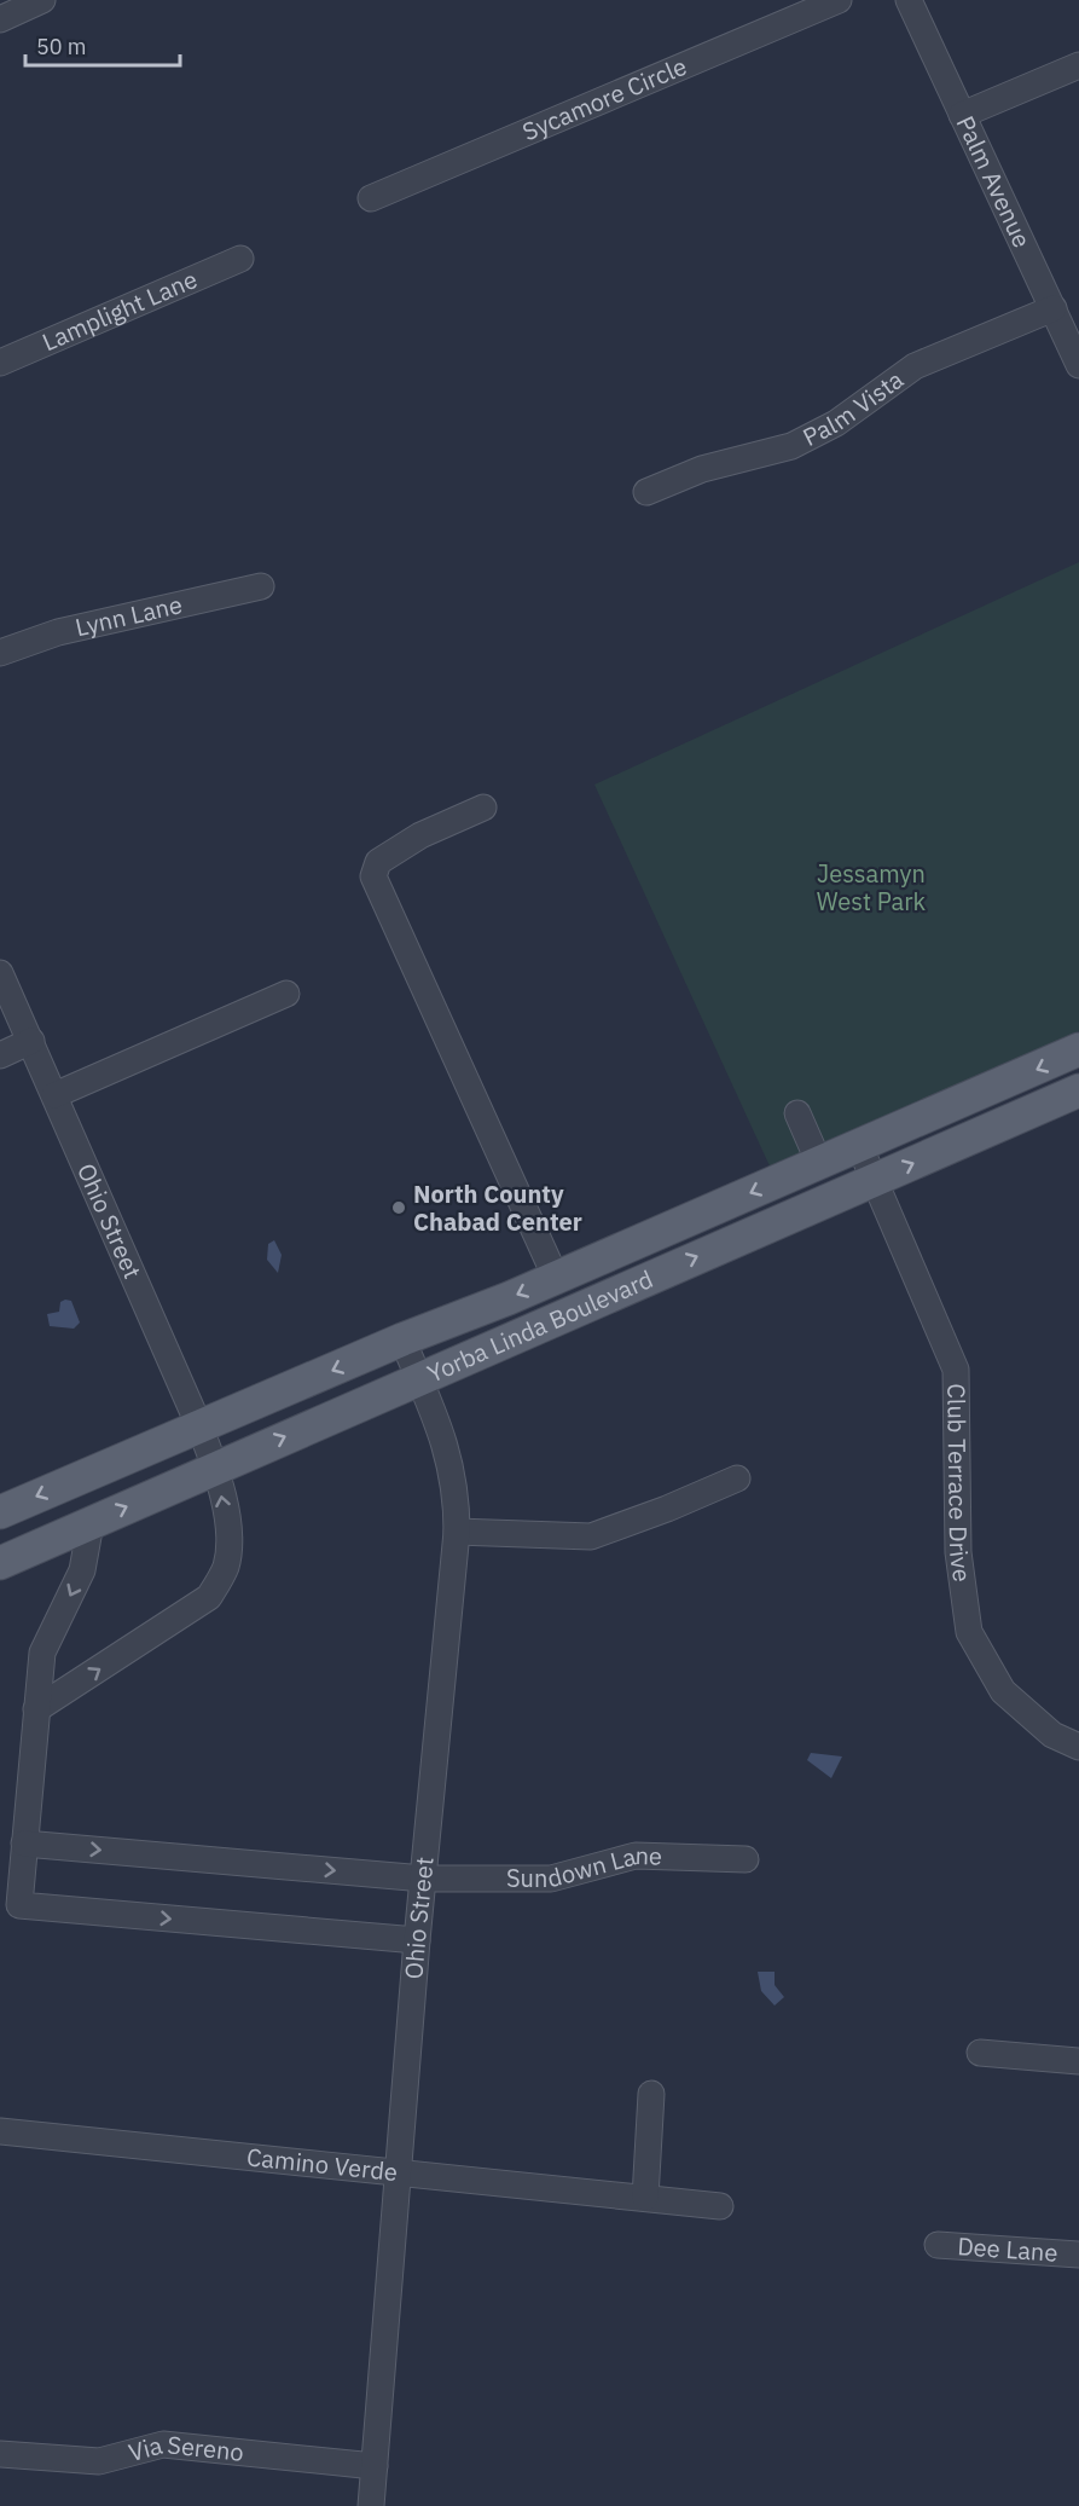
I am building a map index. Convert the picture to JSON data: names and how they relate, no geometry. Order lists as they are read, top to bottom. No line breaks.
{"streets":{"main road":["Yorba Linda Boulevard"],"street":["Sycamore Circle","Palm Avenue","Lamplight Lane","Palm Vista","Lynn Lane","Ohio Street","Club Terrace Drive","Sundown Lane","Camino Verde","Dee Lane","Via Sereno"]},"crossings":[["Palm Avenue","Palm Vista"],["Ohio Street","Yorba Linda Boulevard"],["Ohio Street","Sundown Lane"],["Ohio Street","Camino Verde"],["Ohio Street","Via Sereno"],["Yorba Linda Boulevard","Club Terrace Drive"]],"one_way":["Sundown Lane"],"parks":["Jessamyn West Park"],"places":["North County Chabad Center"],"scale_bar":"50 m"}
